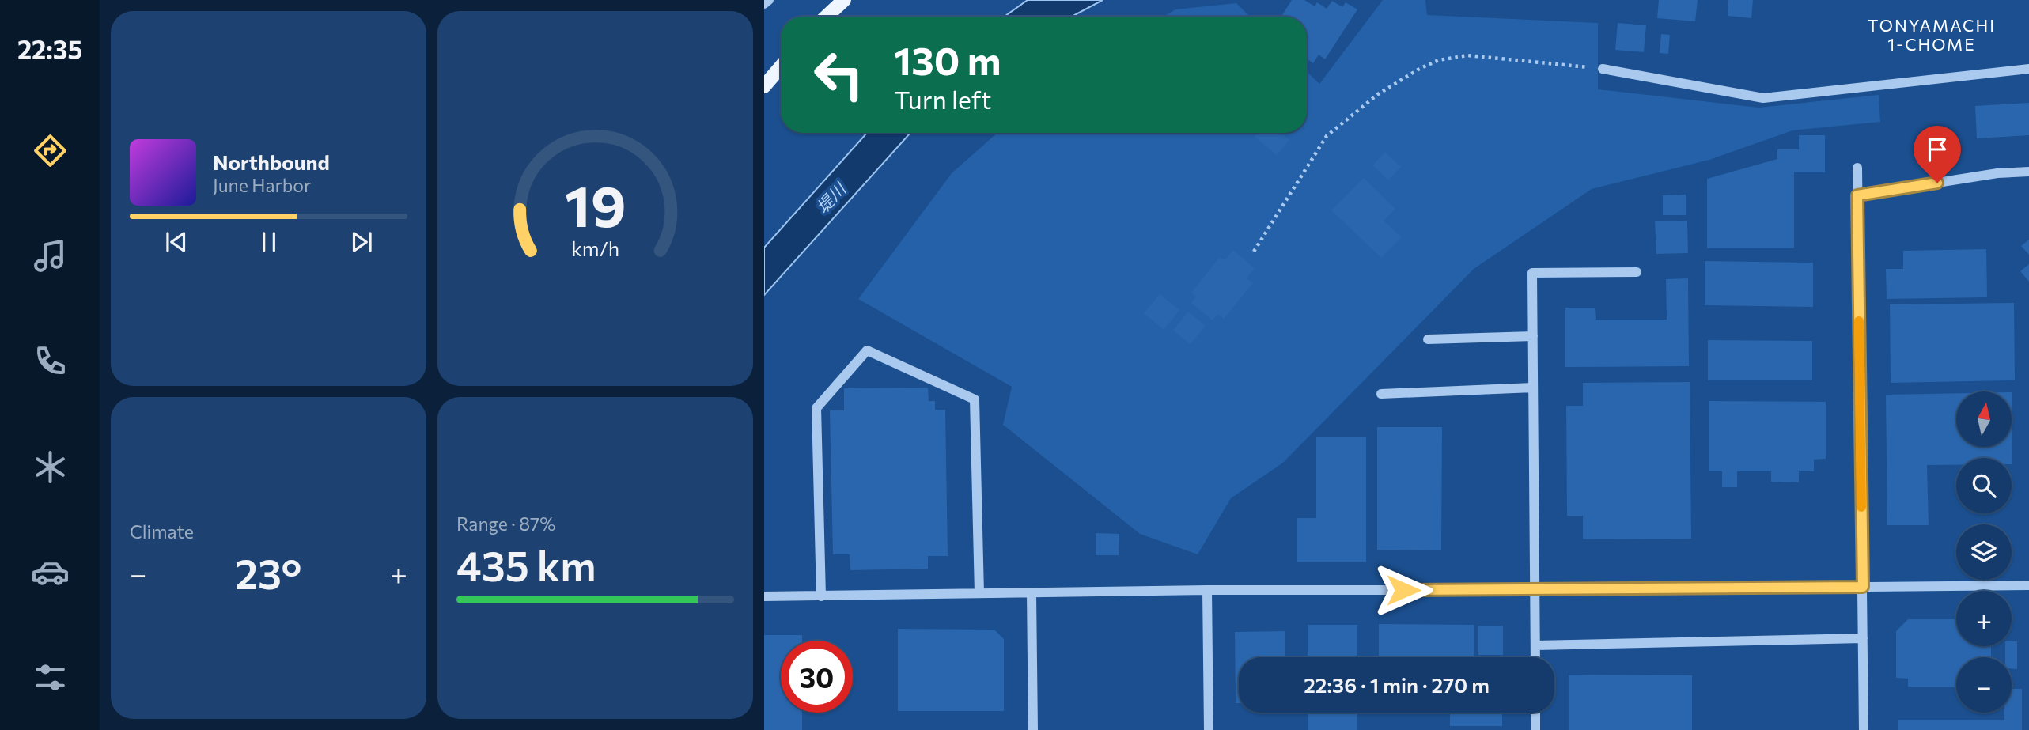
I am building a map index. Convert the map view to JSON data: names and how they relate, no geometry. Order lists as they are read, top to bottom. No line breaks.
{"districts":["TONYAMACHI 1-CHOME"],"water":["堤川"],"north":"top","page":{"tabs":"22:35","turn":["130 m","Turn left"],"song":["Northbound","June Harbor"],"map_buttons":["+","−"],"tile":["Climate",["Range · 87%","435 km"]],"heat":["−","23°","+"],"limit":"30","trip":"22:36 · 1 min · 270 m","gauge":["19","km/h"]}}
